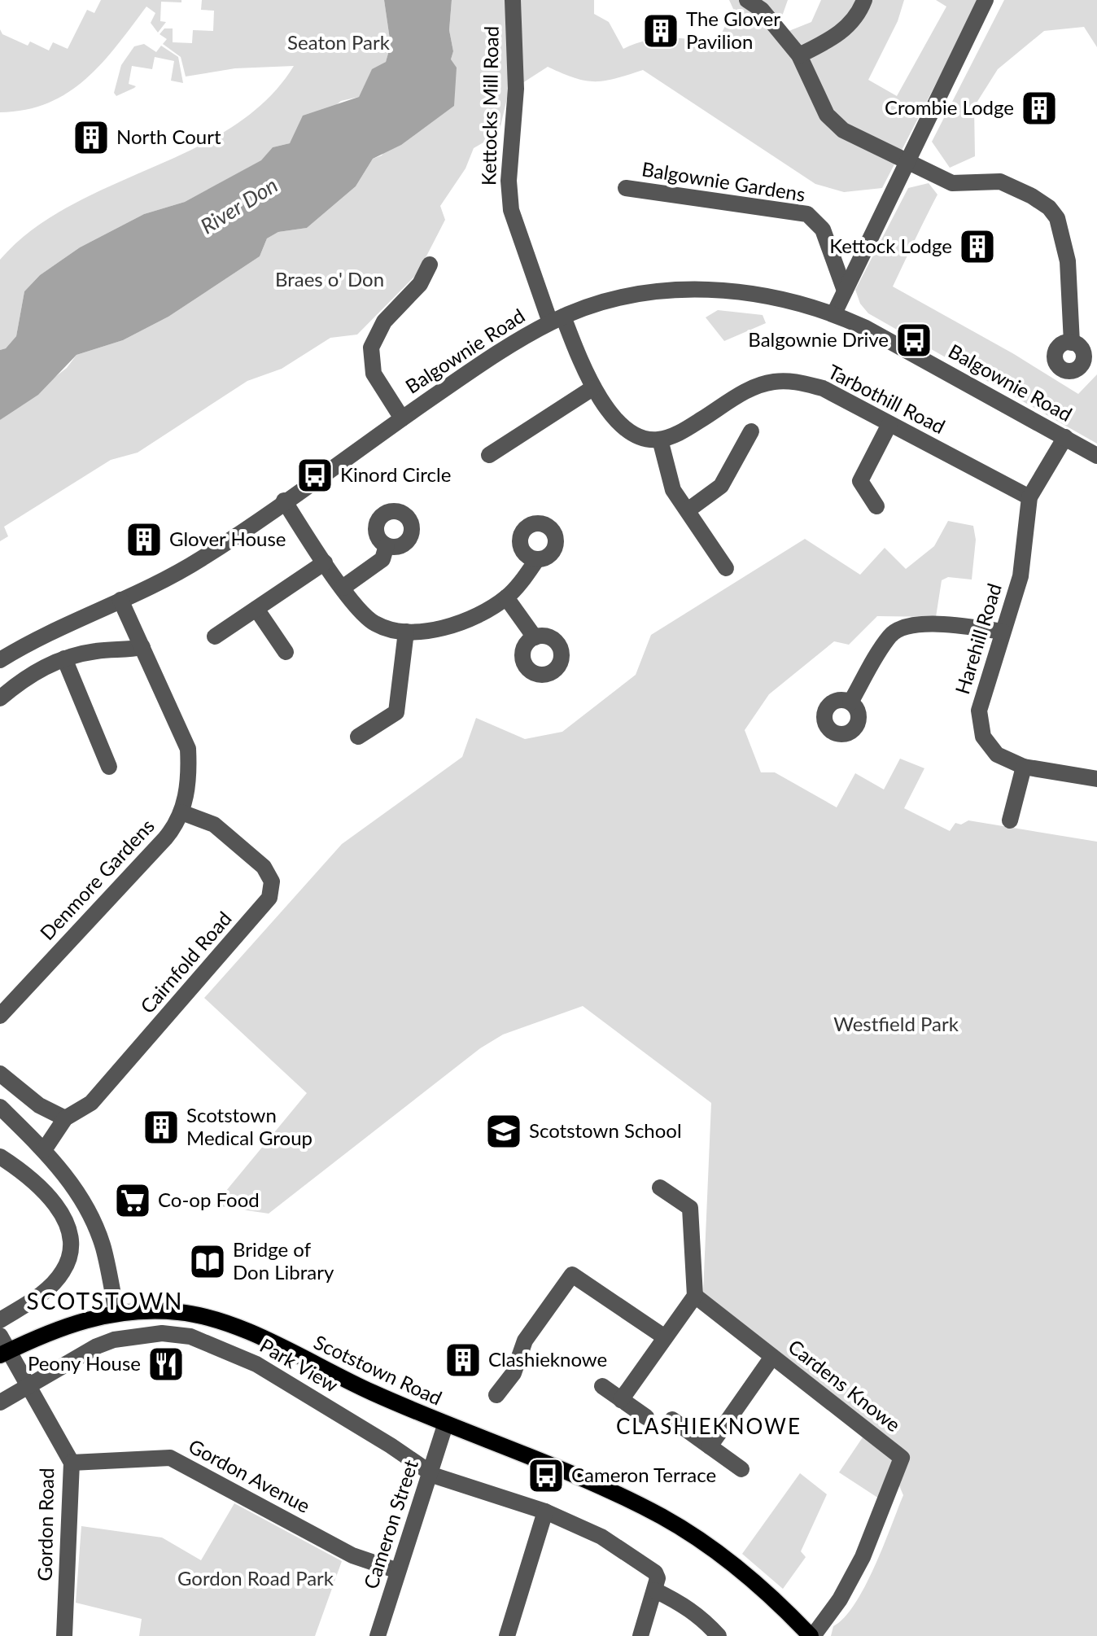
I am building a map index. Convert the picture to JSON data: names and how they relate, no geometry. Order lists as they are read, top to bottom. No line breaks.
{"streets":{"main road":["Scotstown Road"],"street":["Kettocks Mill Road","Balgownie Gardens","Balgownie Road","Tarbothill Road","Harehill Road","Denmore Gardens","Cairnfold Road","Park View","Cardens Knowe","Gordon Avenue","Gordon Road","Cameron Street"]},"crossings":[["Kettocks Mill Road","Balgownie Road"],["Balgownie Road","Harehill Road"],["Balgownie Road","Denmore Gardens"],["Tarbothill Road","Harehill Road"],["Denmore Gardens","Cairnfold Road"],["Park View","Gordon Road"],["Park View","Cameron Street"],["Scotstown Road","Cardens Knowe"],["Scotstown Road","Gordon Road"],["Scotstown Road","Cameron Street"],["Gordon Avenue","Gordon Road"],["Gordon Avenue","Cameron Street"]],"districts":["SCOTSTOWN","CLASHIEKNOWE"],"water":["River Don"],"parks":["Seaton Park","Braes o' Don","Westfield Park","Gordon Road Park"],"places":{"building":["The Glover Pavilion","Crombie Lodge","North Court","Kettock Lodge","Glover House","Scotstown Medical Group","Clashieknowe"],"bus stop":["Balgownie Drive","Kinord Circle","Cameron Terrace"],"school or university":["Scotstown School"],"supermarket":["Co-op Food"],"library":["Bridge of Don Library"],"restaurant":["Peony House"]}}
